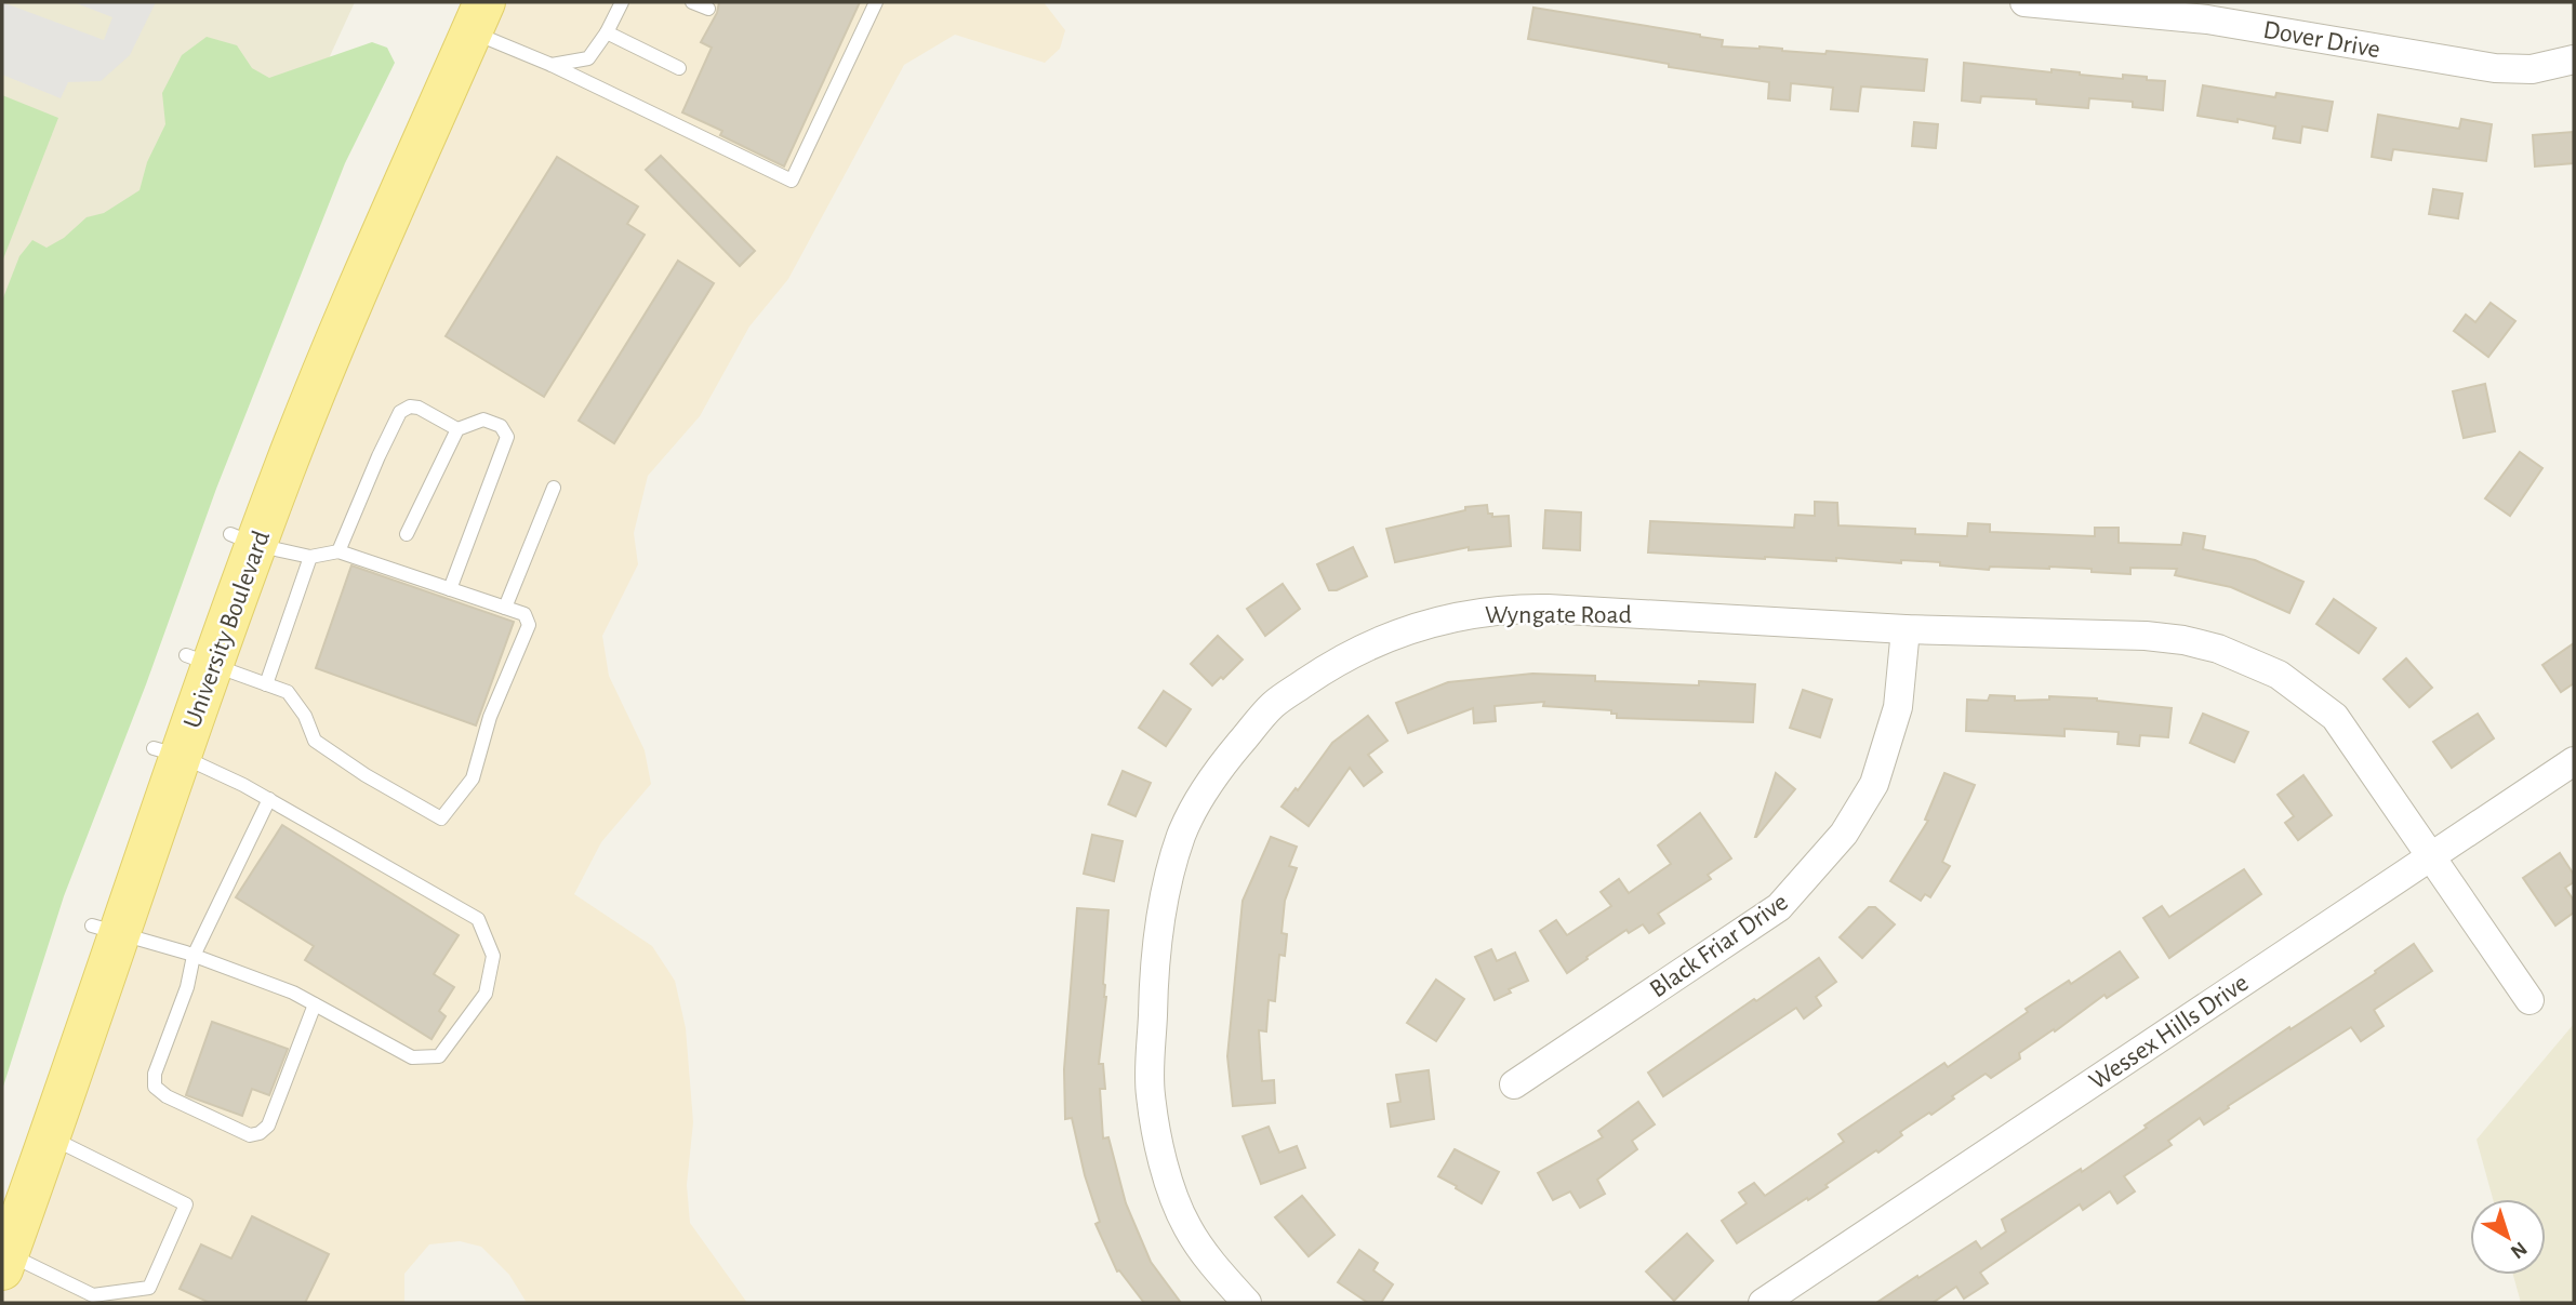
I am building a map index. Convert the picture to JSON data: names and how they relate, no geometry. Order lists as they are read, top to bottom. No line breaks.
{"streets":{"main road":["University Boulevard"],"street":["Dover Drive","Wyngate Road","Black Friar Drive","Wessex Hills Drive"]},"crossings":[["Wyngate Road","Black Friar Drive"],["Wyngate Road","Wessex Hills Drive"]],"north":"bottom right"}
